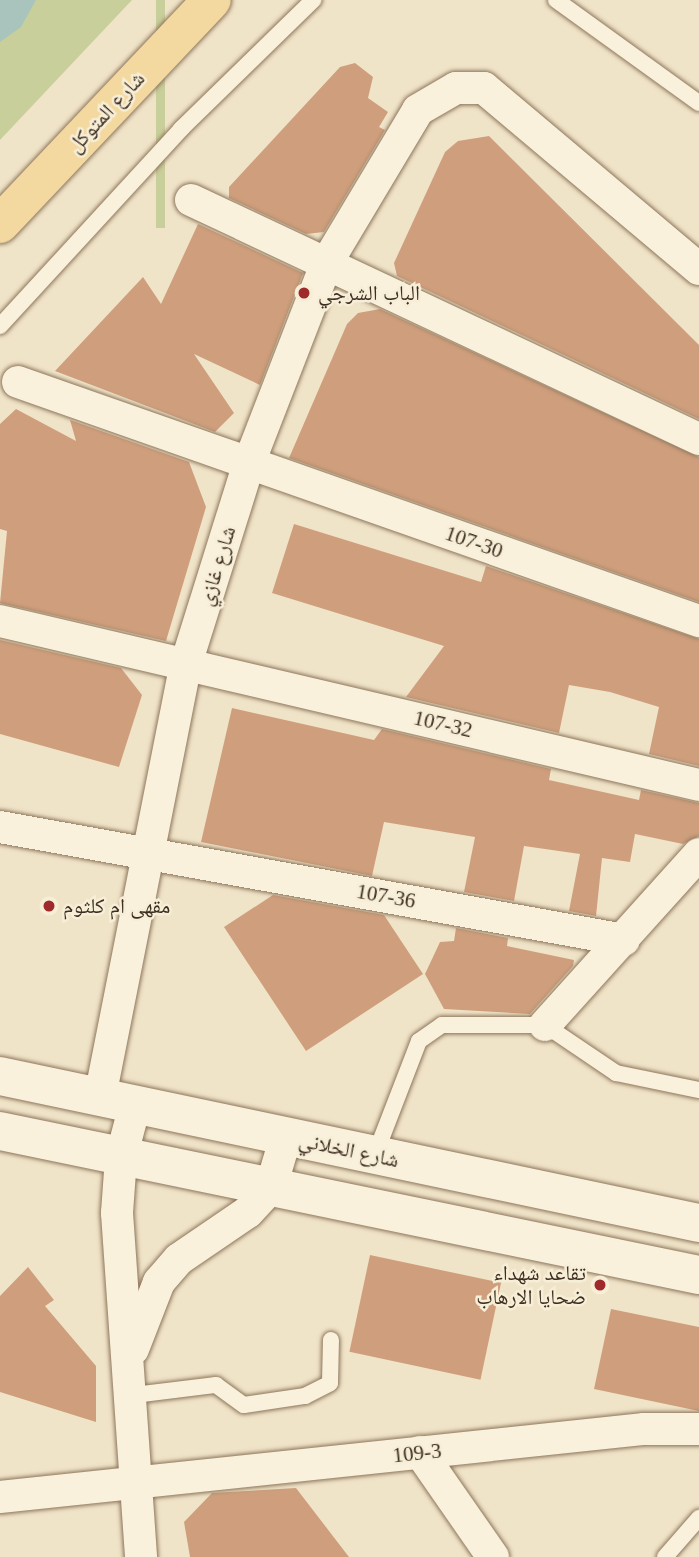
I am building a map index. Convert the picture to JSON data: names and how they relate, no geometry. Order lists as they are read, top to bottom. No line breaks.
{"streets":{"main road":["شارع المتوكل","شارع الخلاني"],"street":["107-30","شارع غازي","107-32","107-36","109-3"]},"crossings":[["107-30","شارع غازي"],["شارع غازي","107-32"],["شارع غازي","107-36"],["شارع غازي","شارع الخلاني"],["شارع غازي","109-3"]],"places":["الباب الشرجي","مقهى ام كلثوم","تقاعد شهداء ضحايا الارهاب"]}
